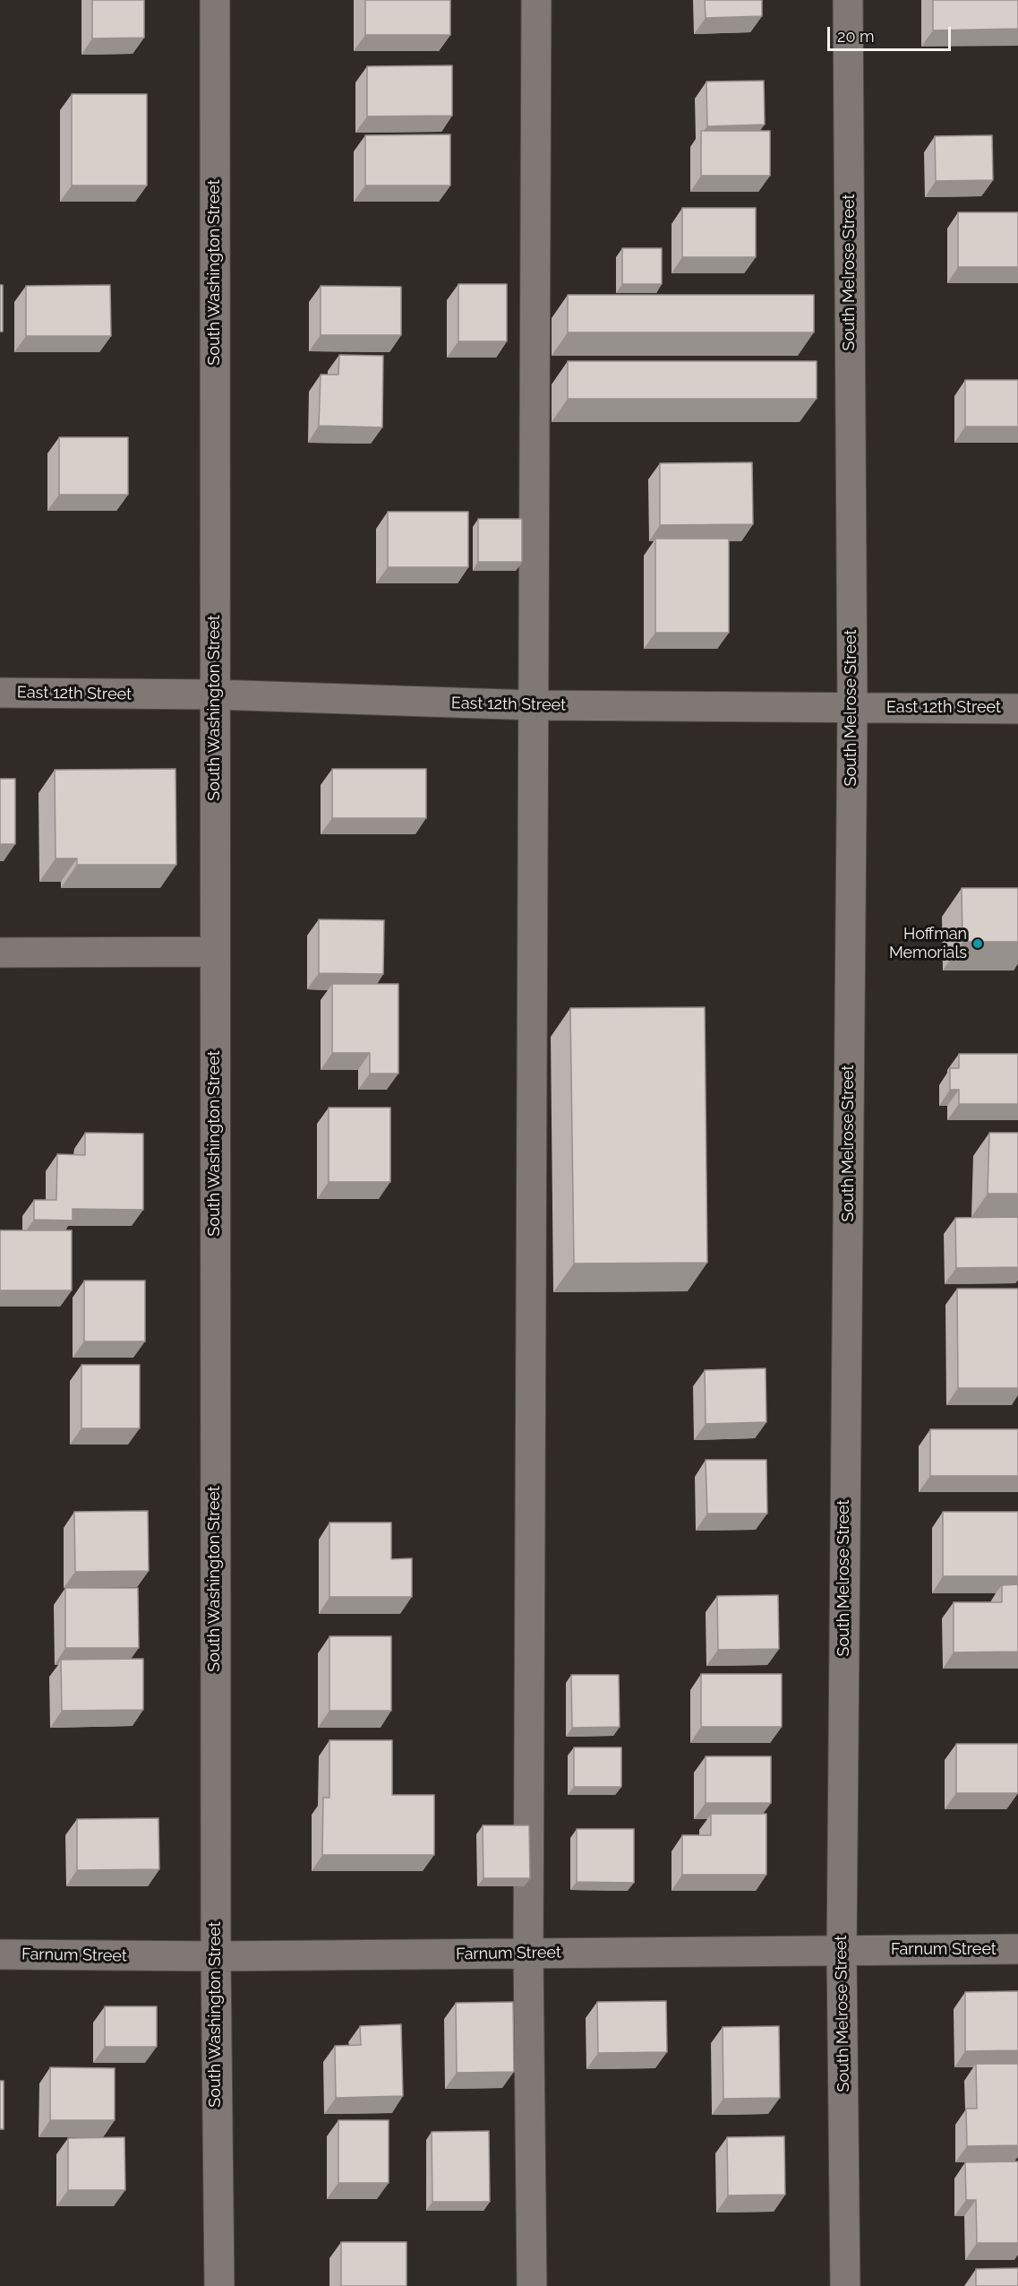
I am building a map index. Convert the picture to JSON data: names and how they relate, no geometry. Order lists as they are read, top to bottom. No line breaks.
{"streets":{"street":["South Washington Street","South Melrose Street","East 12th Street","Farnum Street"]},"crossings":[["South Washington Street","East 12th Street"],["South Washington Street","Farnum Street"],["South Melrose Street","East 12th Street"],["South Melrose Street","Farnum Street"]],"places":["Hoffman Memorials"],"scale_bar":"20 m"}
